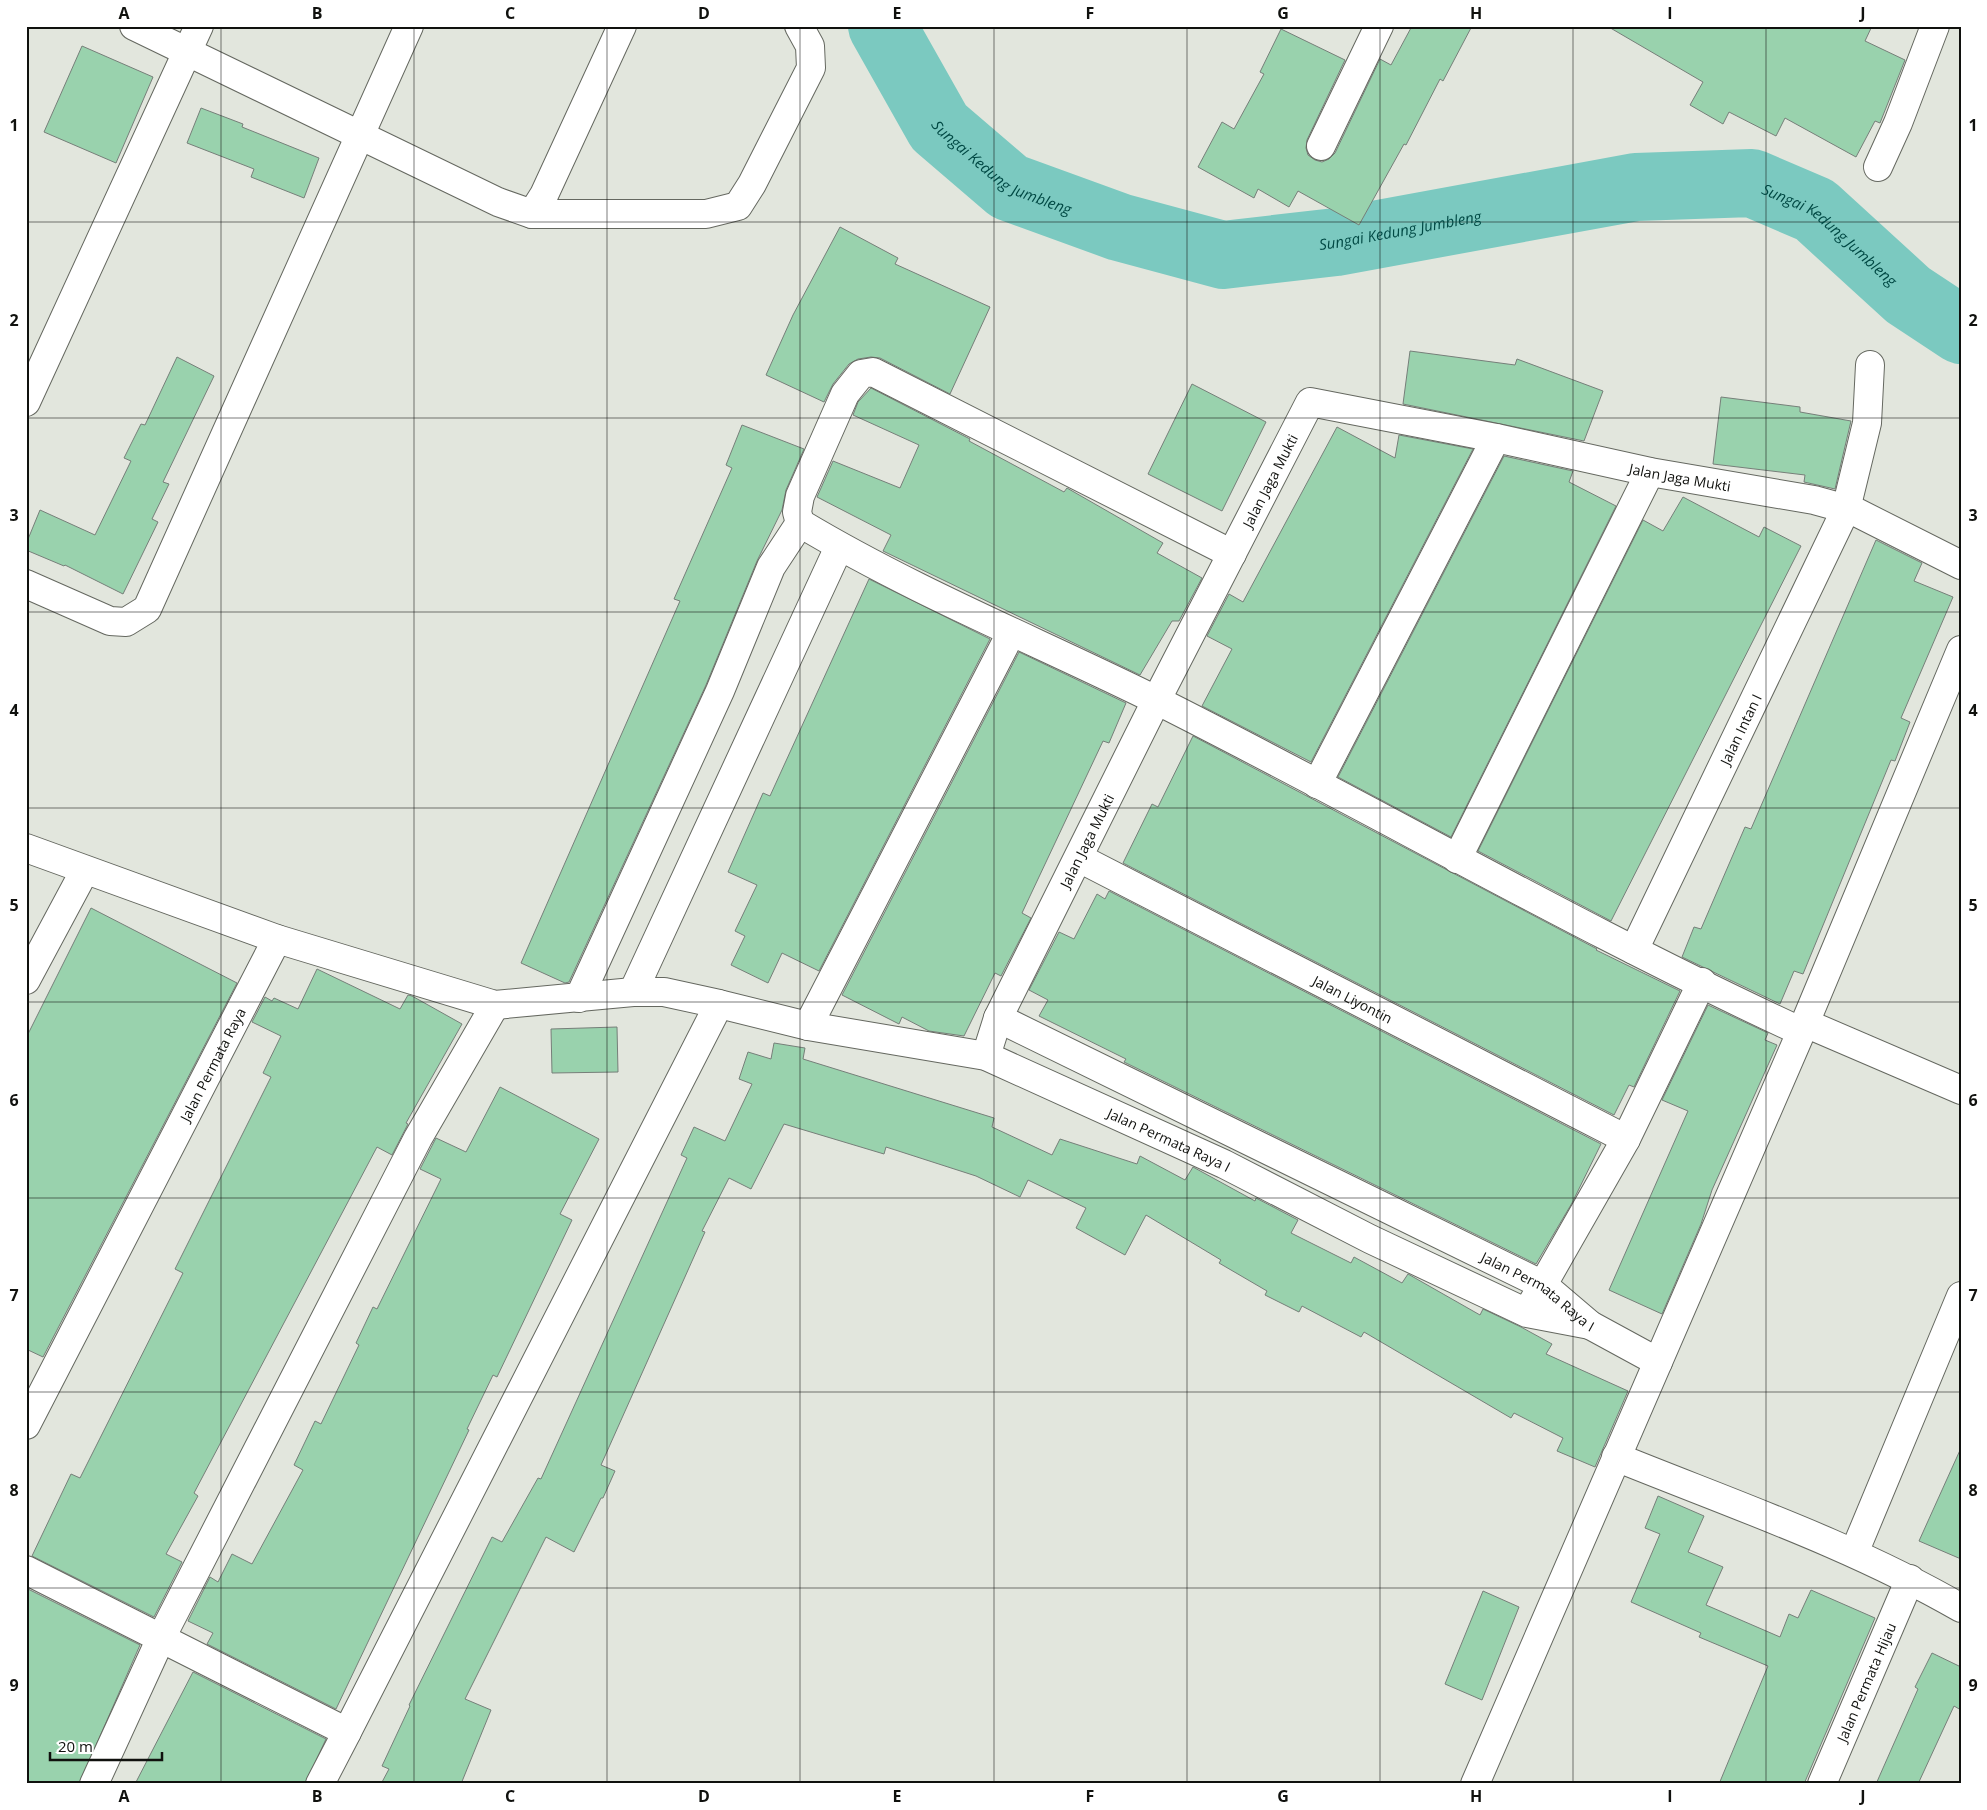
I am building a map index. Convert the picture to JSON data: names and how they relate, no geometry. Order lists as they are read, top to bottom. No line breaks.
{"streets":{"street":["Jalan Jaga Mukti","Jalan Intan I","Jalan Liyontin","Jalan Permata Raya","Jalan Permata Raya I","Jalan Permata Hijau"]},"crossings":[["Jalan Jaga Mukti","Jalan Intan I"],["Jalan Jaga Mukti","Jalan Liyontin"],["Jalan Jaga Mukti","Jalan Permata Raya I"]],"water":["Sungai Kedung Jumbleng"],"scale_bar":"20 m","grid":{"columns":["A","B","C","D","E","F","G","H","I","J"],"rows":["1","2","3","4","5","6","7","8","9"]}}
